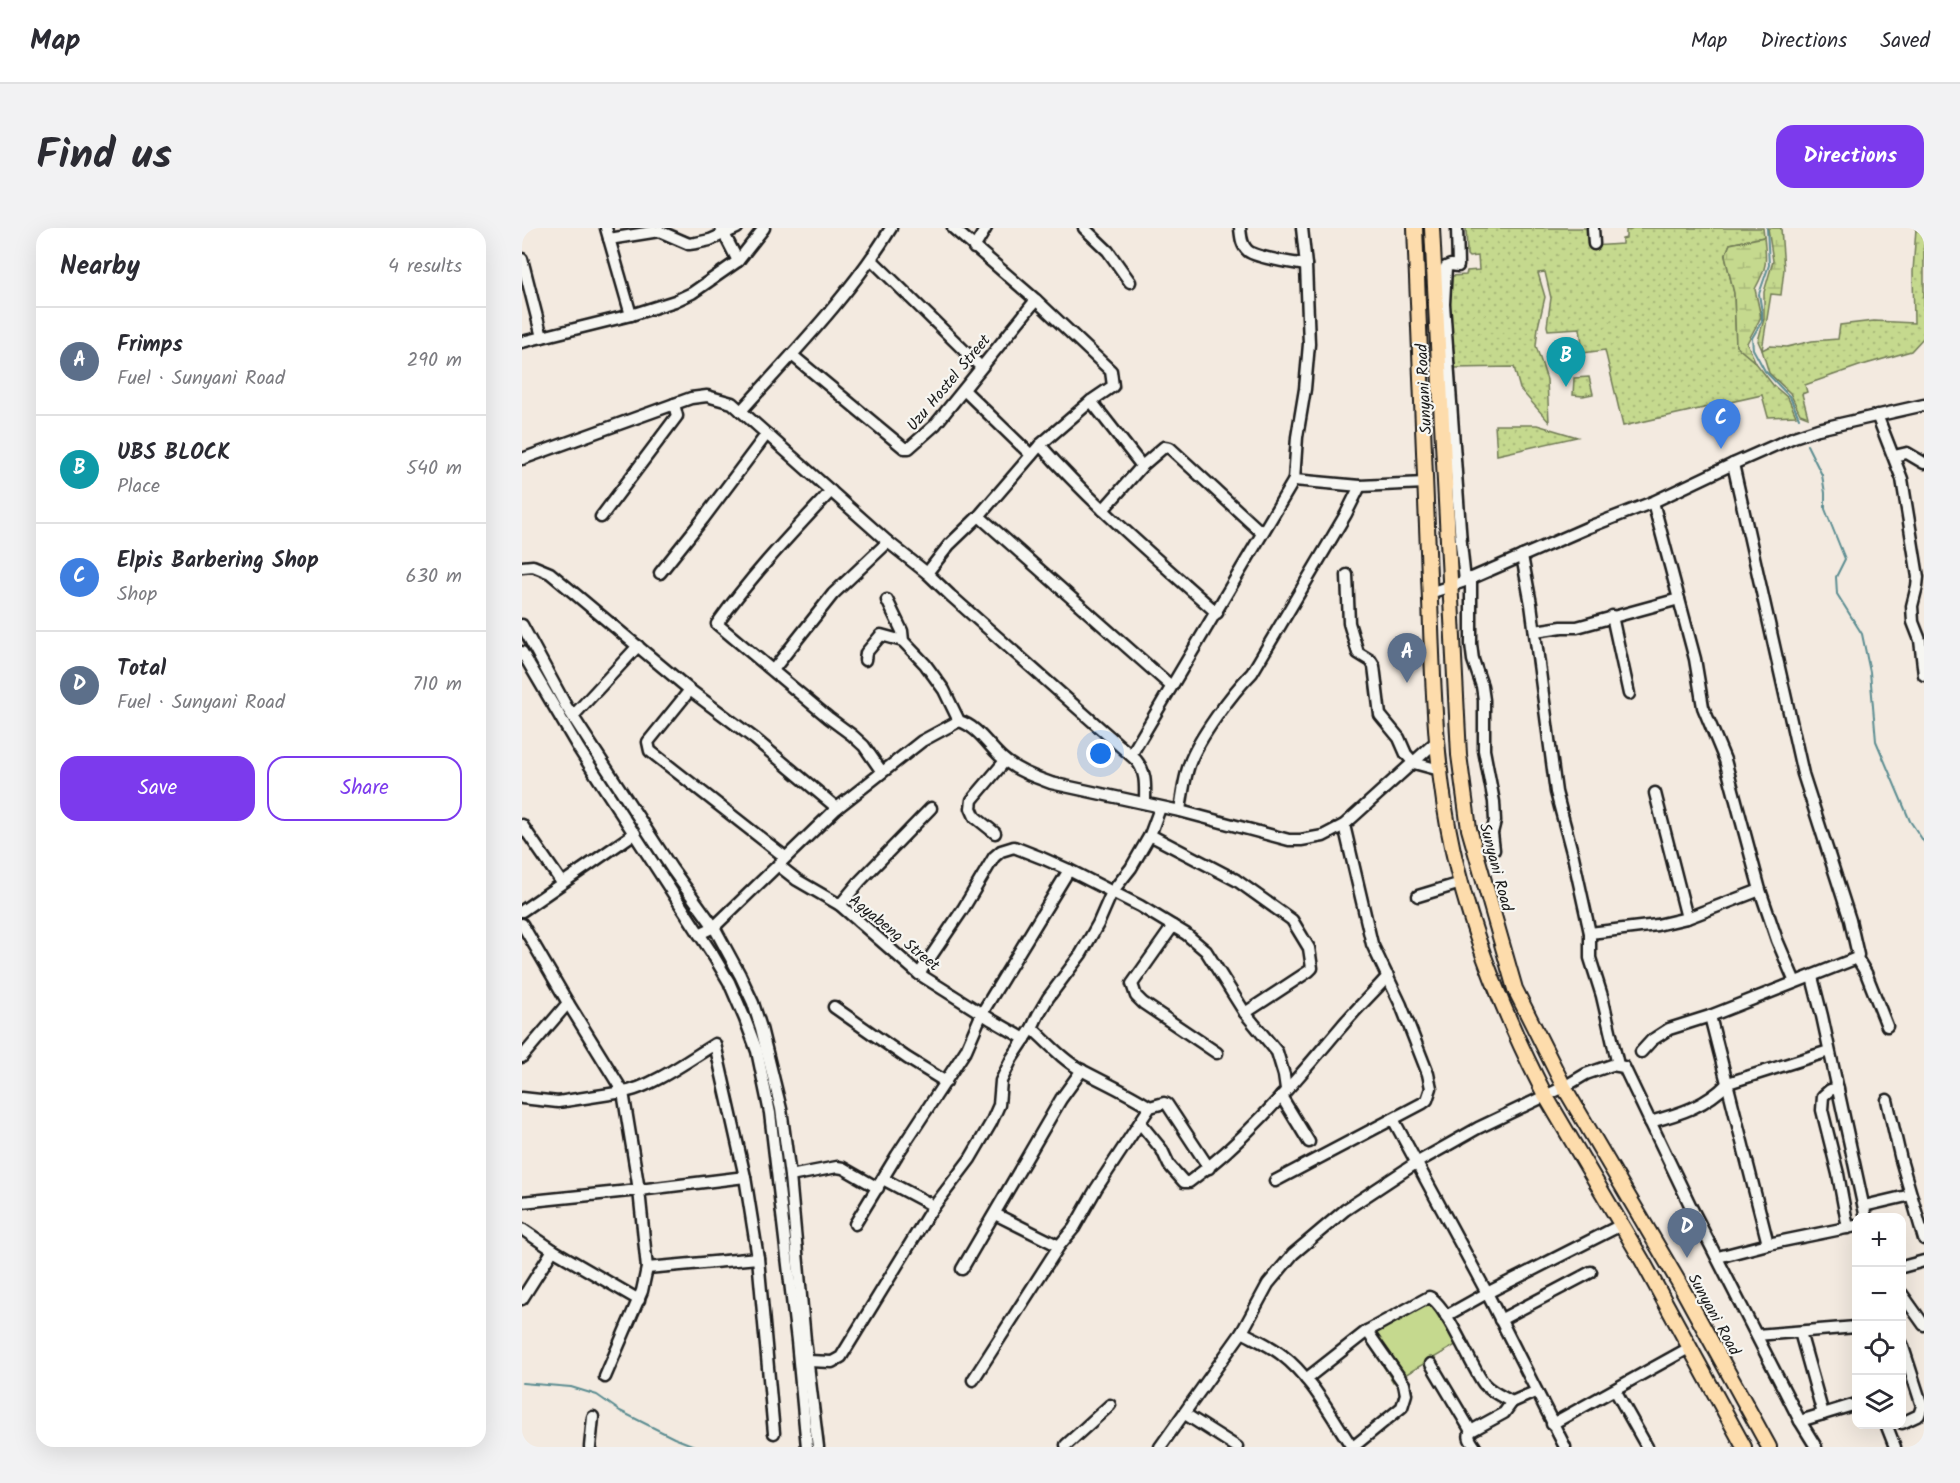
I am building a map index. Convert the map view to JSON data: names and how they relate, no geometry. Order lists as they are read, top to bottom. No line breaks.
{"streets":{"main road":["Sunyani Road"],"street":["Uzu Hostel Street","Agyabeng Street"]},"page":{"header":"Map","nav":["Map","Directions","Saved"],"title":"Find us","buttons":["Directions",["Save","Share"]],"heading":["Nearby","4 results"],"list":[{"mark":"A","name":"Frimps","note":"Fuel · Sunyani Road","value":"290 m"},{"mark":"B","name":"UBS BLOCK","note":"Place","value":"540 m"},{"mark":"C","name":"Elpis Barbering Shop","note":"Shop","value":"630 m"},{"mark":"D","name":"Total","note":"Fuel · Sunyani Road","value":"710 m"}],"pins":["B","C","A","D"],"map_buttons":["+","−"]}}
